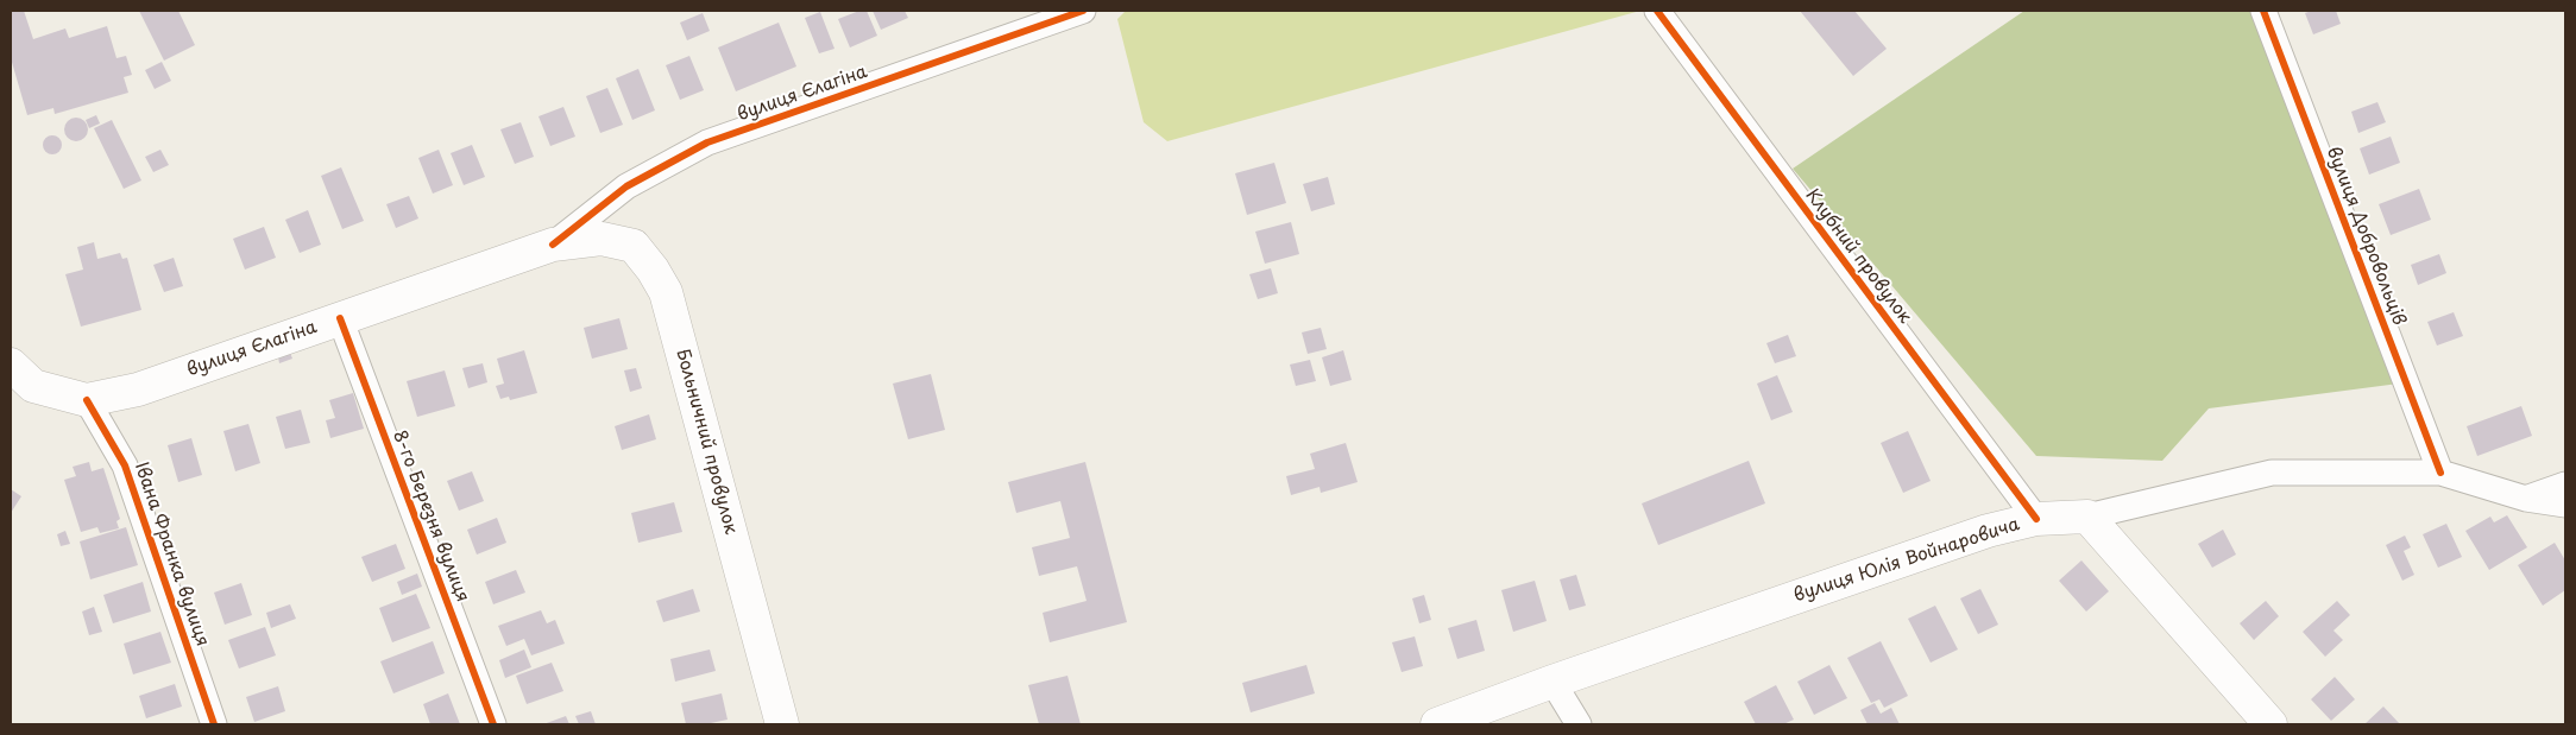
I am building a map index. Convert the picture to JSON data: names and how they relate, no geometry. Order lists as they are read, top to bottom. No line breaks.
{"streets":{"main road":["вулиця Єлагіна","Больничний провулок","вулиця Юлія Войнаровича"],"street":["вулиця Добровольців","Клубний провулок","8-го Березня вулиця","Івана Франка вулиця"]},"crossings":[["вулиця Єлагіна","Больничний провулок"],["вулиця Єлагіна","8-го Березня вулиця"],["вулиця Єлагіна","Івана Франка вулиця"],["вулиця Добровольців","вулиця Юлія Войнаровича"],["Клубний провулок","вулиця Юлія Войнаровича"]]}
